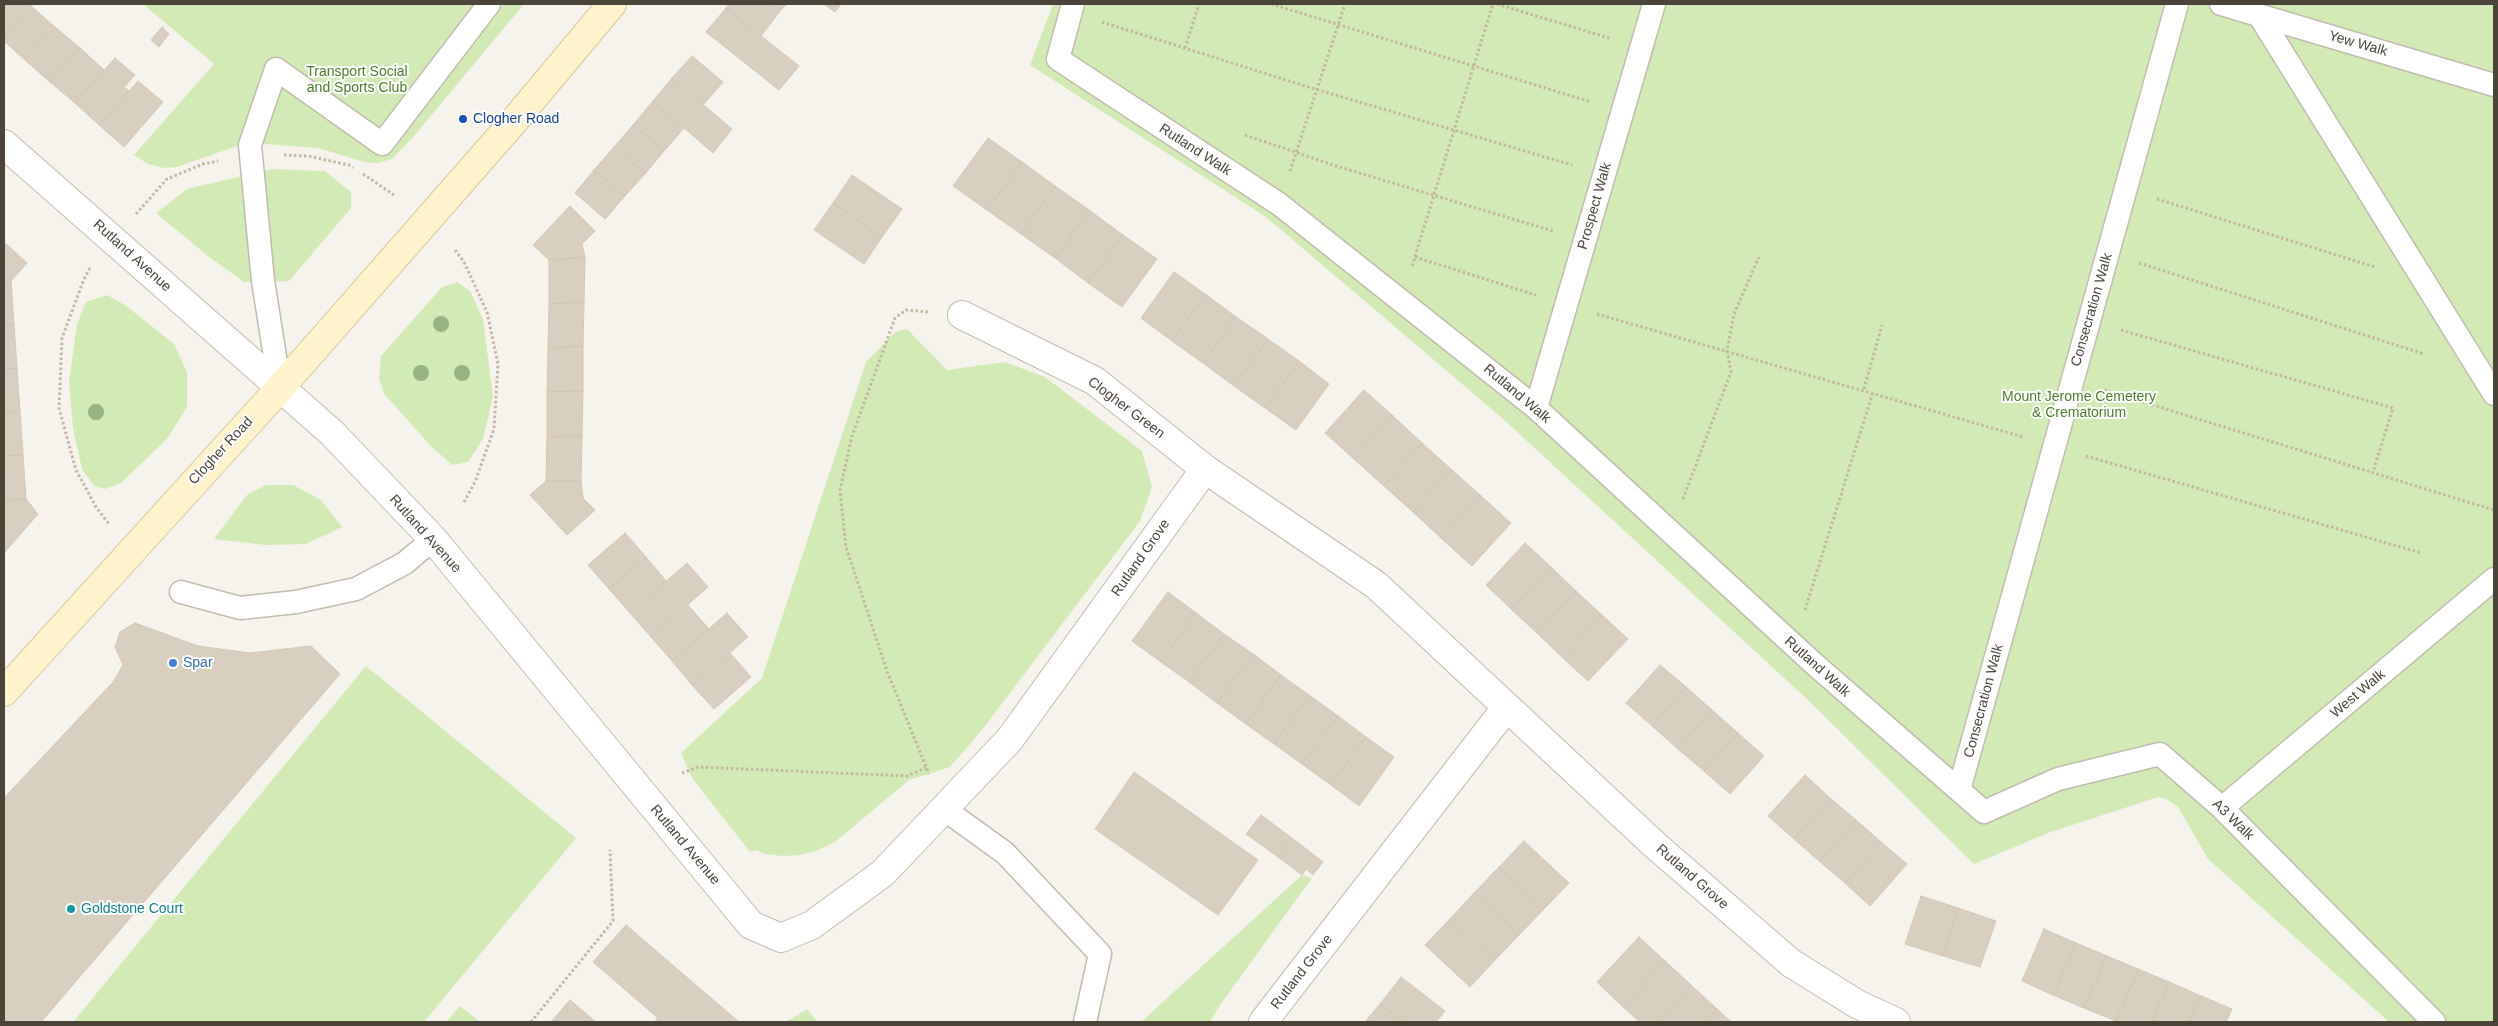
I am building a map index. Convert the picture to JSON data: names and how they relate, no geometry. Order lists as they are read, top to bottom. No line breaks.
{"streets":{"street":["Rutland Avenue","Clogher Green","Clogher Road","Rutland Grove"],"lane":["Yew Walk","Rutland Walk","Prospect Walk","Consecration Walk","West Walk","A3 Walk"]},"crossings":[["Rutland Walk","Prospect Walk"],["Rutland Walk","Consecration Walk"],["Rutland Walk","A3 Walk"],["Rutland Avenue","Clogher Road"],["Rutland Avenue","Rutland Grove"],["Clogher Green","Rutland Grove"],["West Walk","A3 Walk"]],"parks":["Transport Social and Sports Club","Mount Jerome Cemetery & Crematorium"],"places":["Clogher Road","Spar","Goldstone Court"]}
